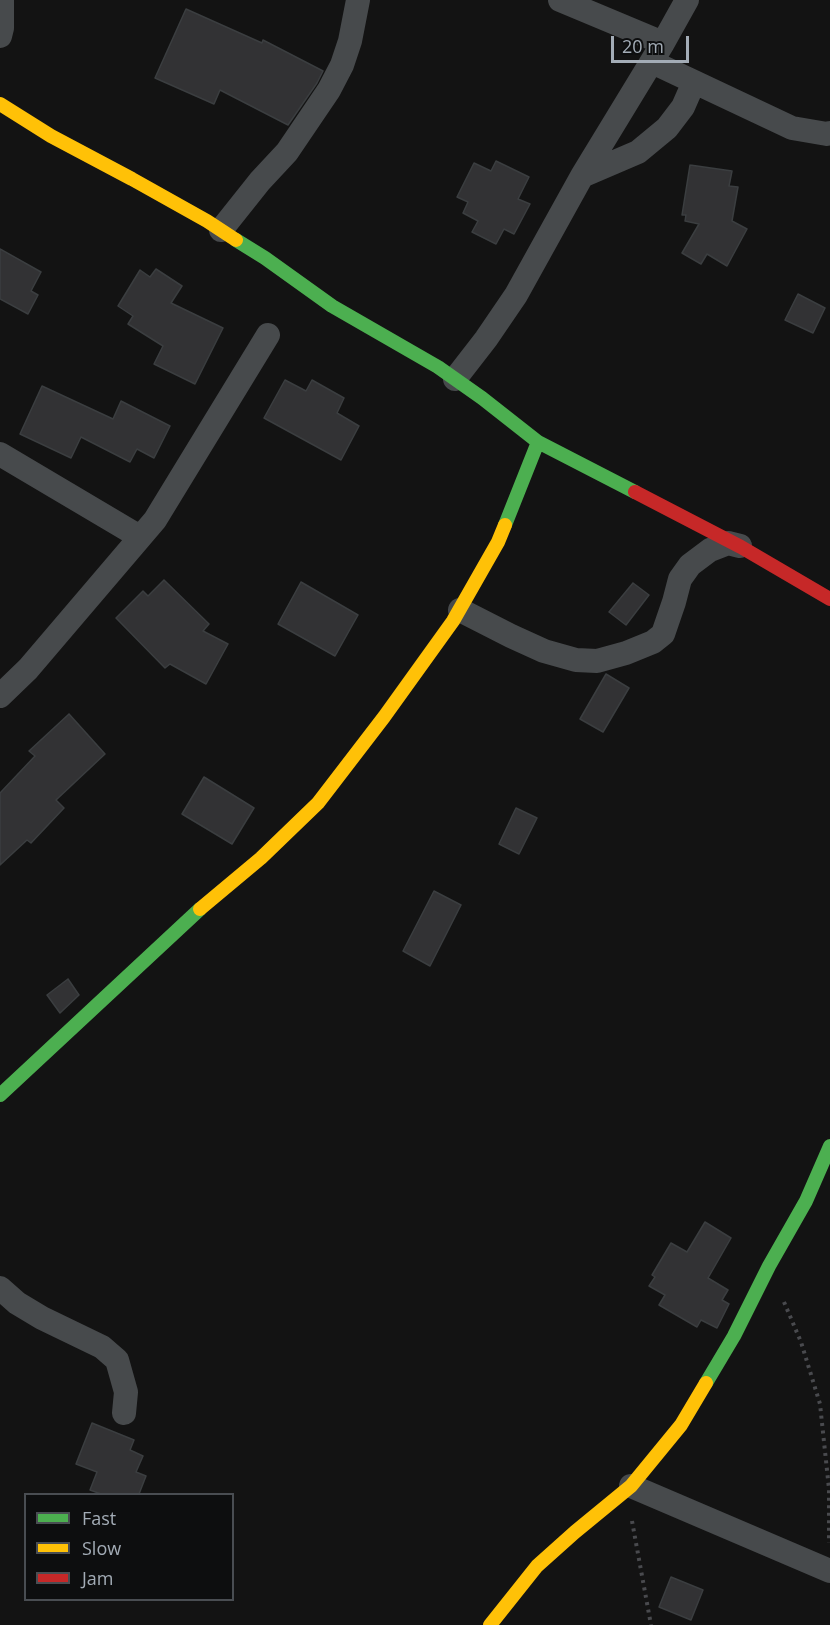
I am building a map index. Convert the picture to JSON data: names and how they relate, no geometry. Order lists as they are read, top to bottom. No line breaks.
{"legend":["Fast","Slow","Jam"],"scale_bar":"20 m"}
